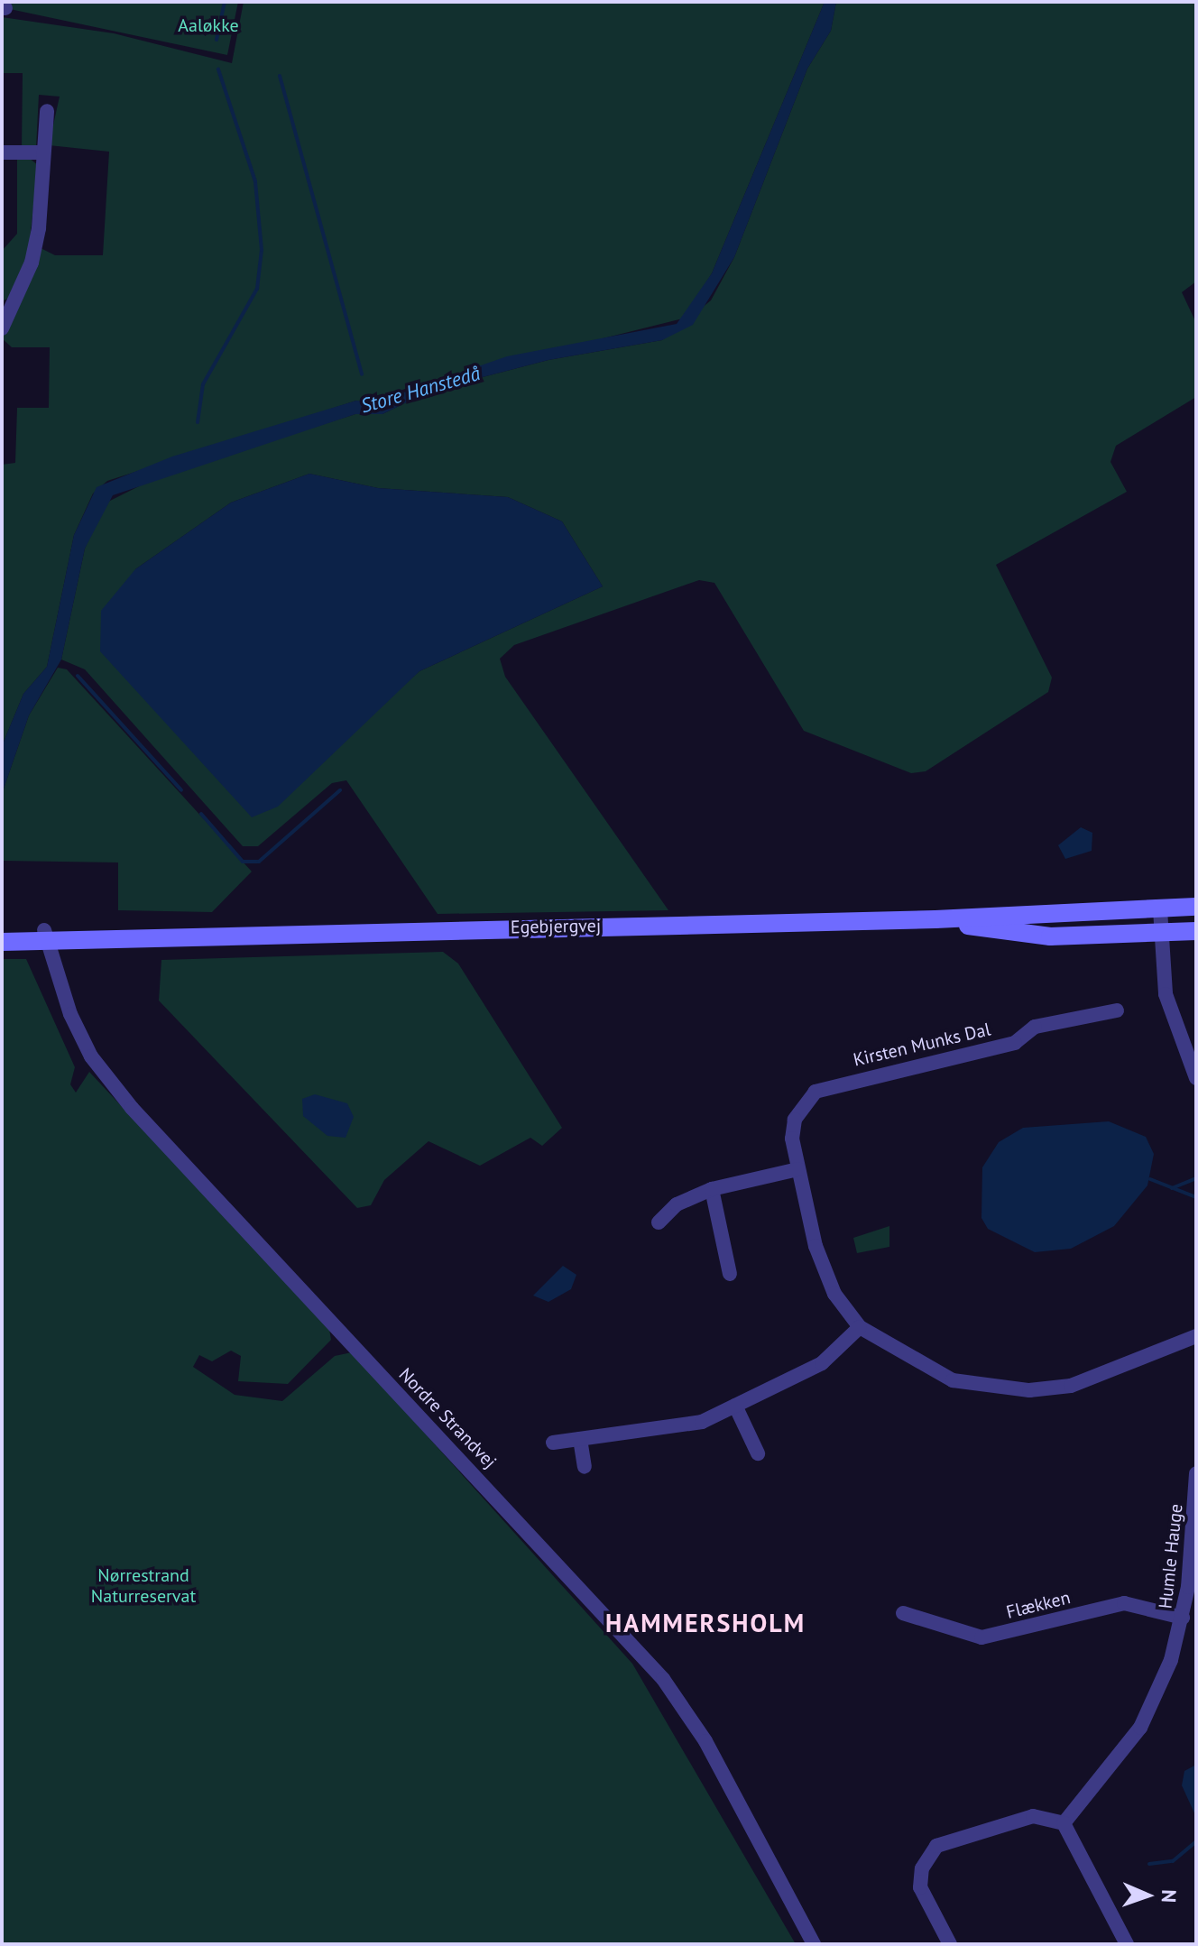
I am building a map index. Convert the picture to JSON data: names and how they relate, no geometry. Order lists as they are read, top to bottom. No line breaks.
{"streets":{"street":["Egebjergvej","Kirsten Munks Dal","Nordre Strandvej","Humle Hauge","Flækken"]},"crossings":[["Egebjergvej","Nordre Strandvej"],["Humle Hauge","Flækken"]],"districts":["HAMMERSHOLM"],"water":["Store Hanstedå"],"parks":["Aaløkke","Nørrestrand Naturreservat"],"north":"right"}
